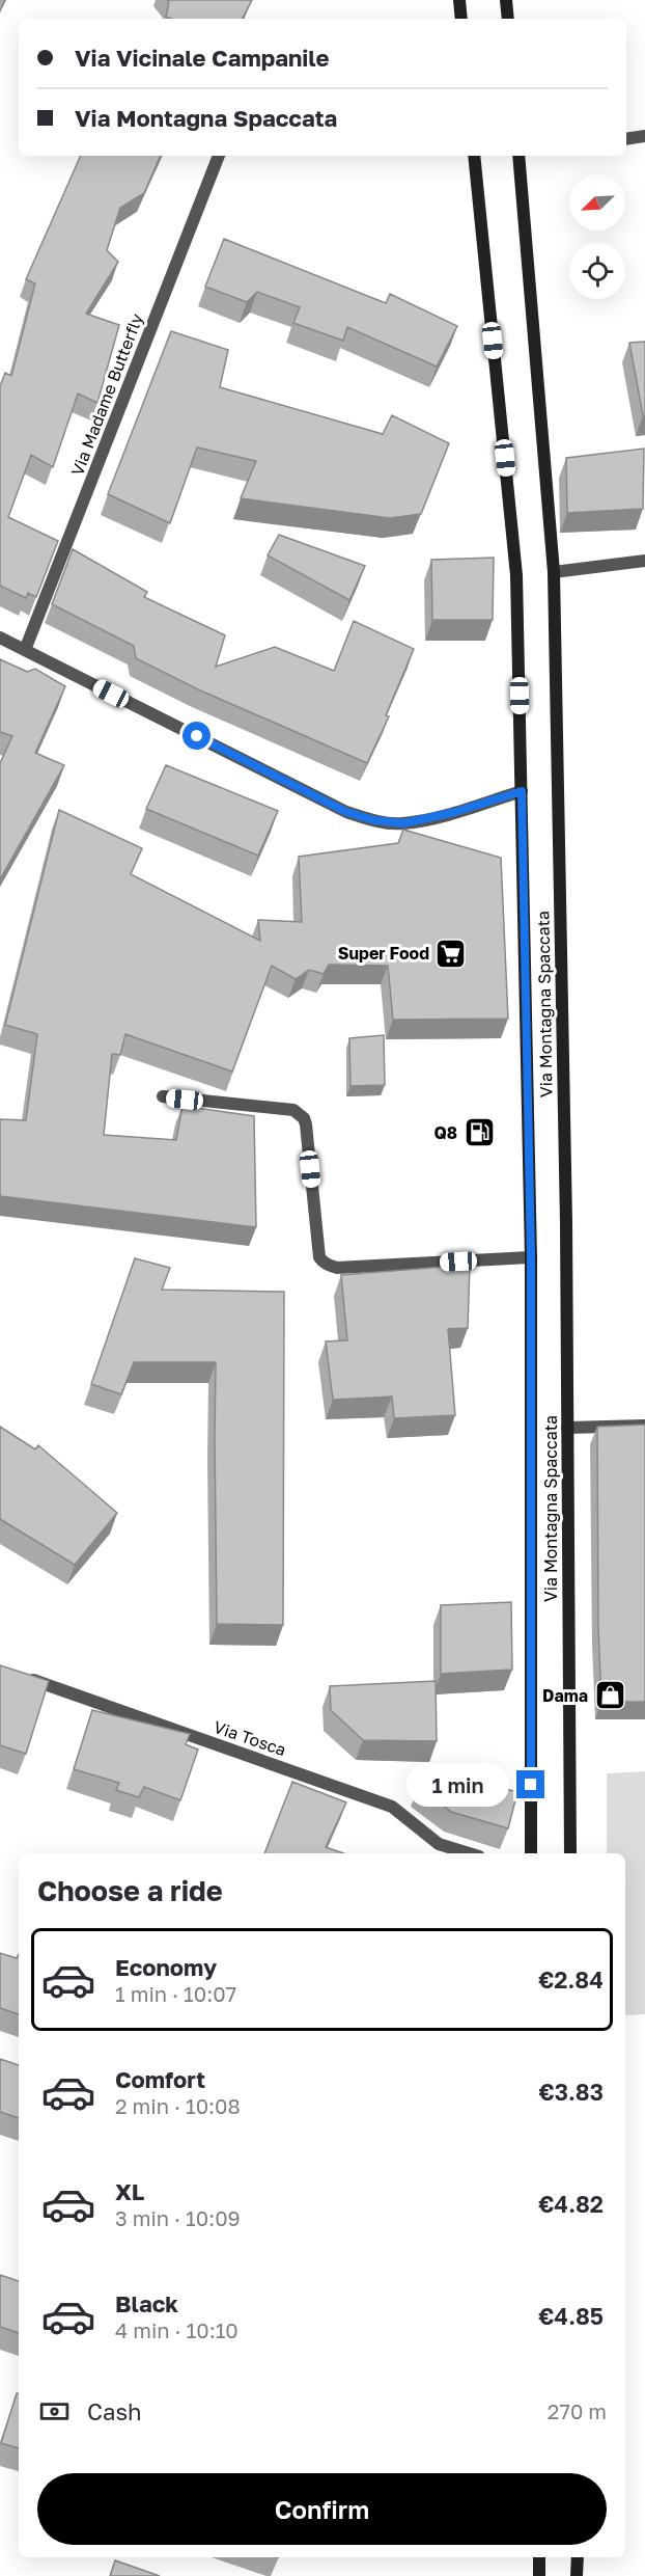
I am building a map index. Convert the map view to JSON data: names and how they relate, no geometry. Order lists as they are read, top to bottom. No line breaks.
{"streets":{"main road":["Via Montagna Spaccata"],"street":["Via Madame Butterfly","Via Tosca"]},"places":{"supermarket":["Super Food"],"fuel station":["Q8"],"shop":["Dama"]},"north":"bottom left","page":{"banner":["Via Vicinale Campanile","Via Montagna Spaccata"],"bubble":"1 min","heading":"Choose a ride","list":[{"name":"Economy","note":"1 min · 10:07","value":"€2.84"},{"name":"Comfort","note":"2 min · 10:08","value":"€3.83"},{"name":"XL","note":"3 min · 10:09","value":"€4.82"},{"name":"Black","note":"4 min · 10:10","value":"€4.85"}],"pay":["Cash","270 m"],"buttons":"Confirm"}}
